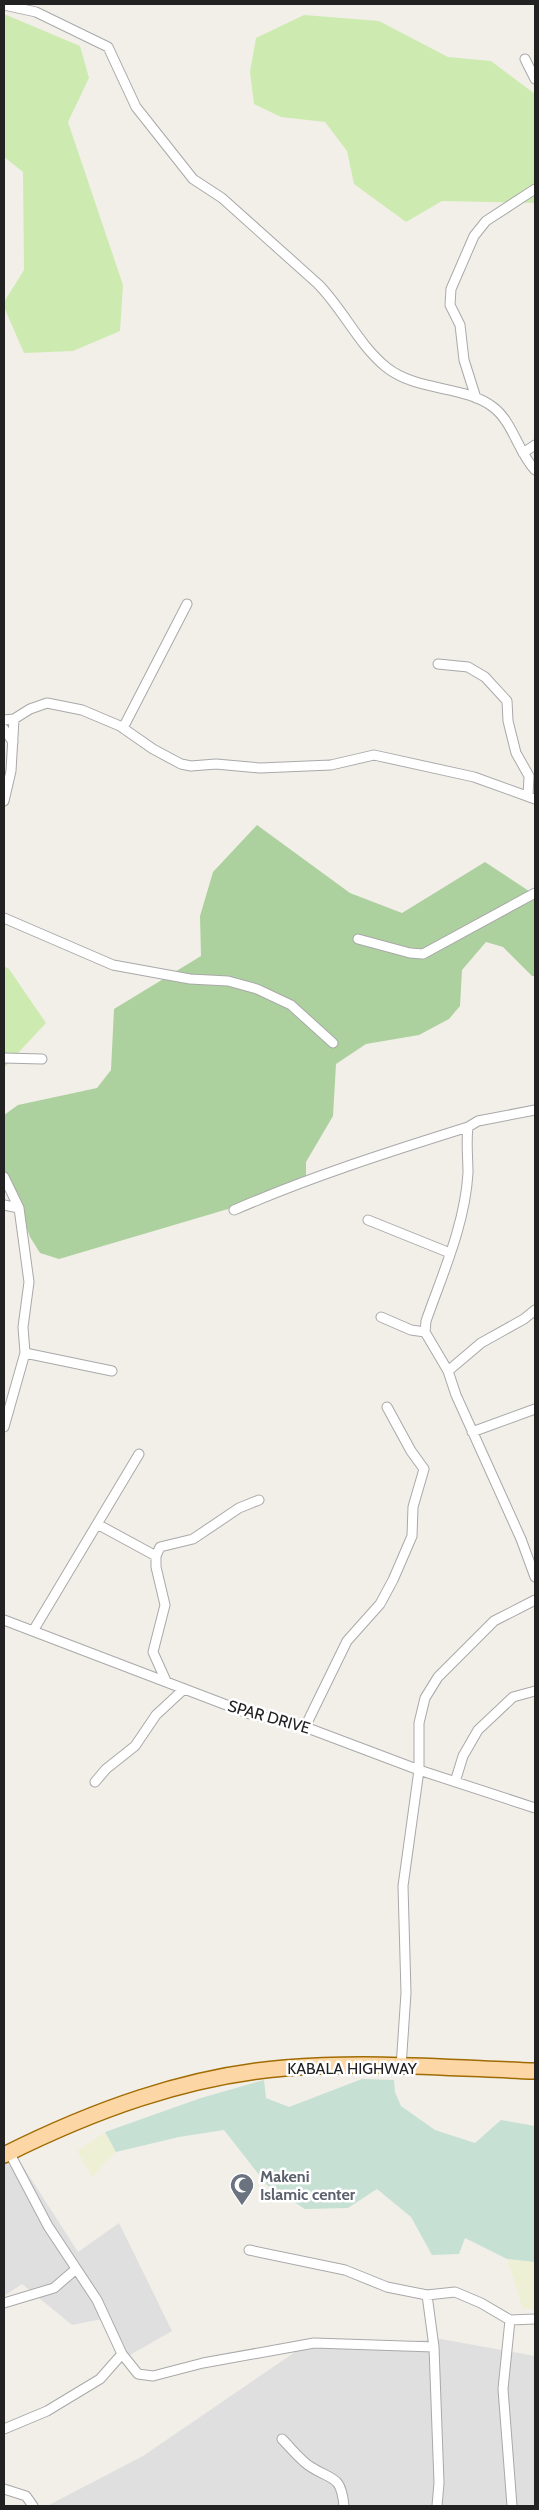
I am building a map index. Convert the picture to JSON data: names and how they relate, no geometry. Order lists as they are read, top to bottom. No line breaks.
{"streets":{"main road":["KABALA HIGHWAY"],"street":["SPAR DRIVE"]},"places":{"mosque":["Makeni Islamic center"]}}
